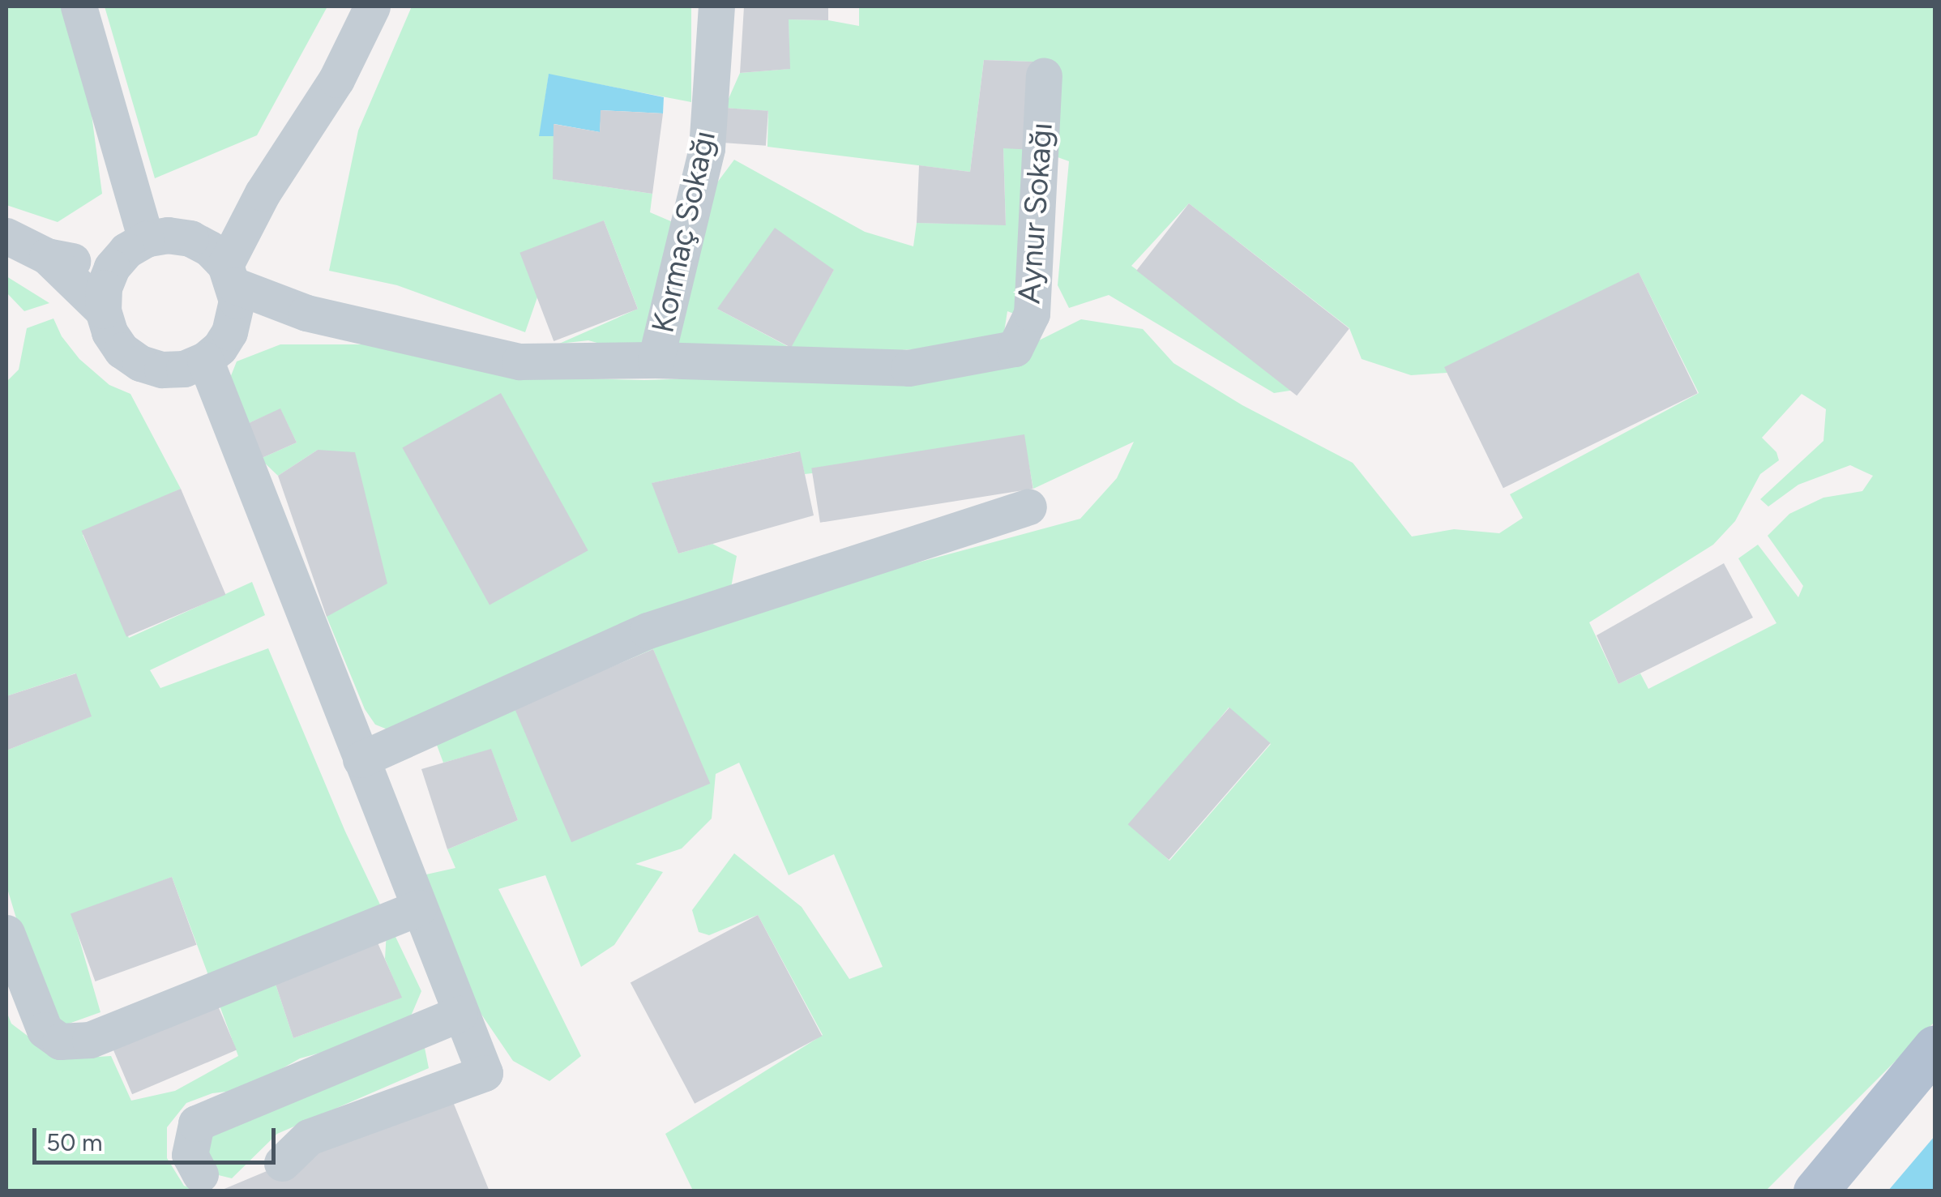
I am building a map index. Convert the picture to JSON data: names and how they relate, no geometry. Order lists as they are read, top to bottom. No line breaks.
{"streets":{"street":["Aynur Sokağı","Kormaç Sokağı"]},"crossings":[["Aynur Sokağı","Kormaç Sokağı"]],"scale_bar":"50 m"}
